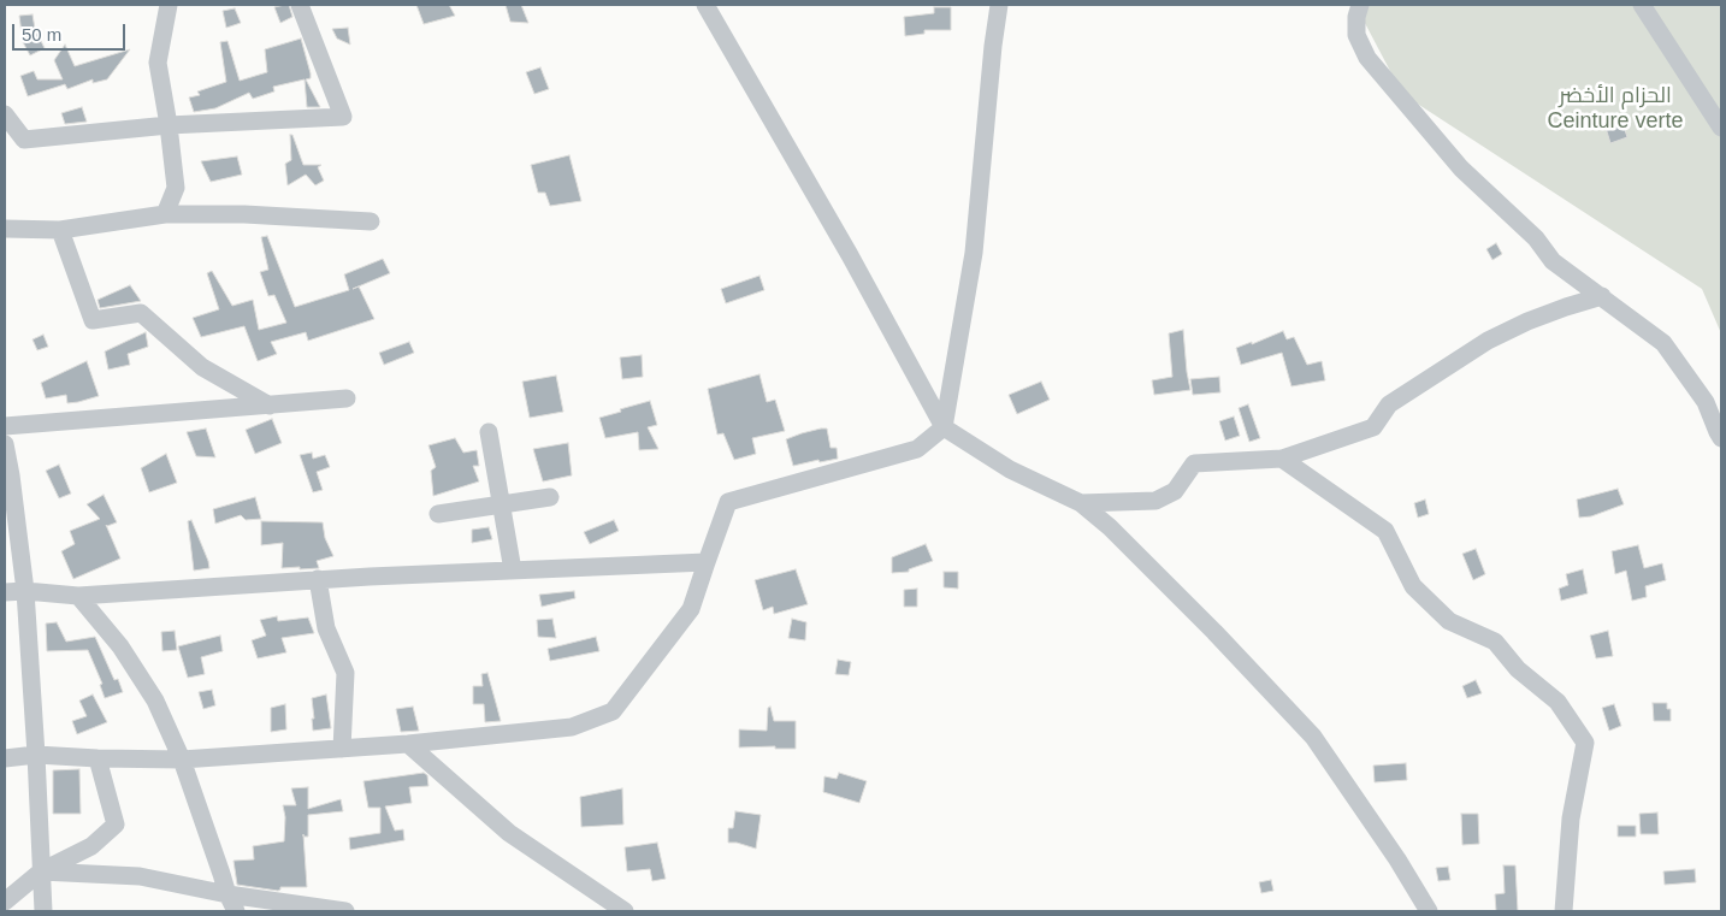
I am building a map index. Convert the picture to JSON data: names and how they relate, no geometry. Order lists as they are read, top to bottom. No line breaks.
{"parks":["الحزام الأخضر Ceinture verte"],"scale_bar":"50 m"}
